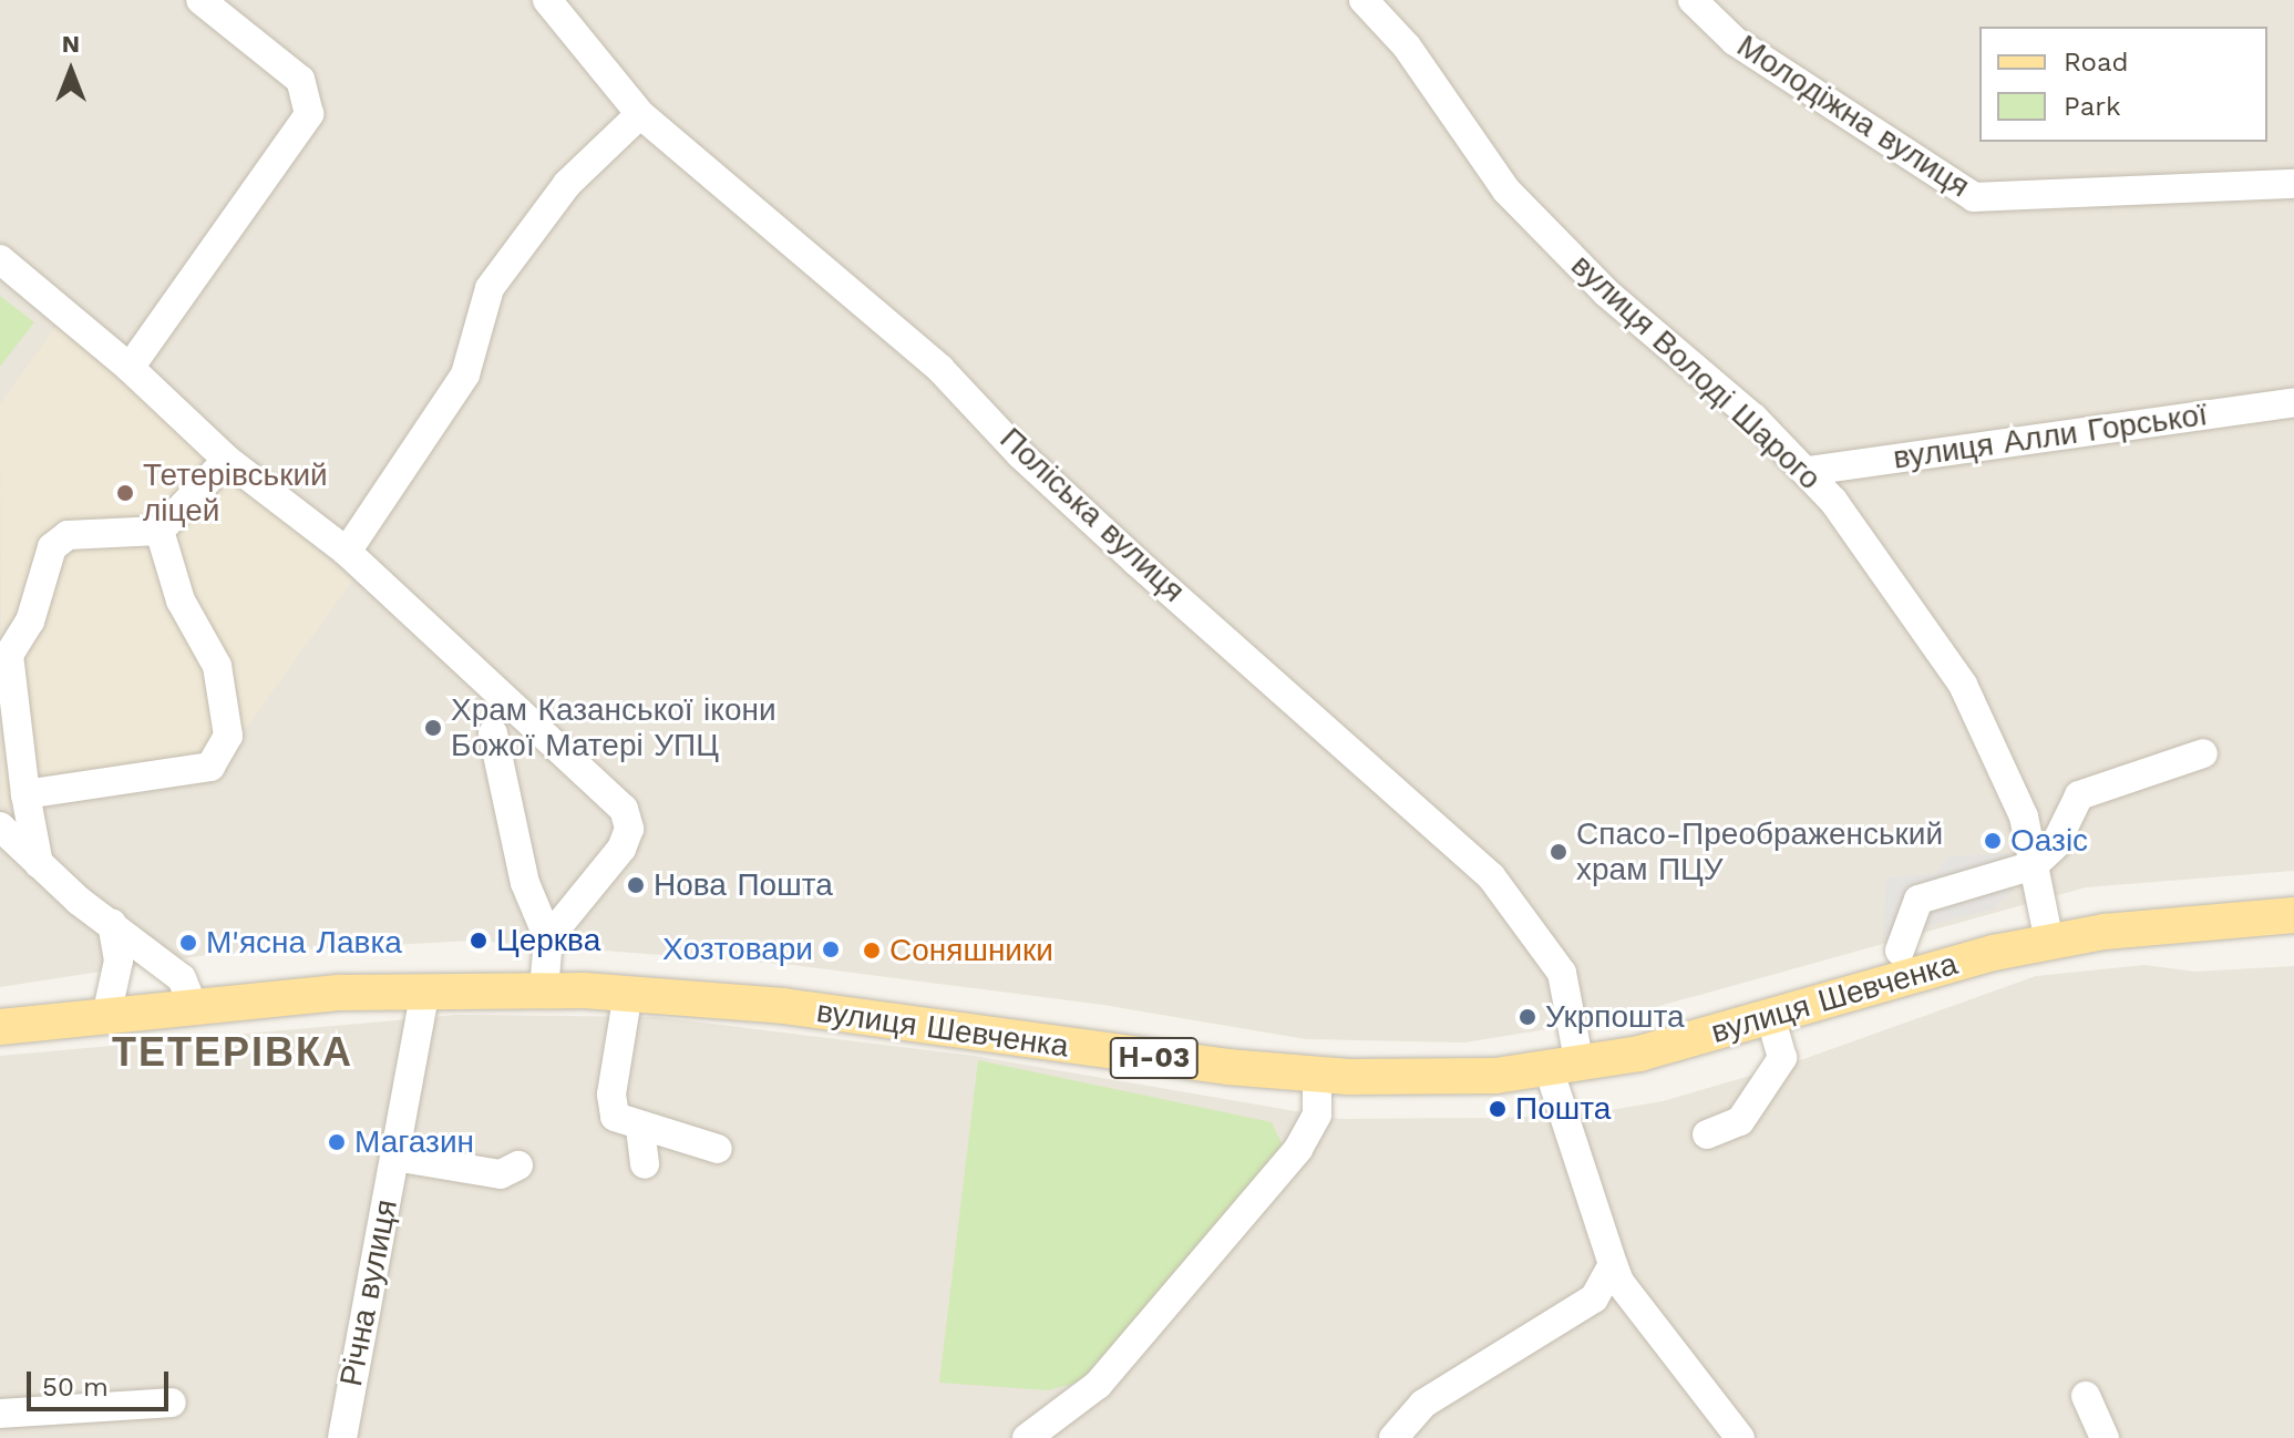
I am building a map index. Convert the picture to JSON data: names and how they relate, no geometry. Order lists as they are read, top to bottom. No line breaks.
{"streets":{"main road":["вулиця Шевченка","Н-03"],"street":["Молодіжна вулиця","вулиця Володі Шарого","вулиця Алли Горської","Поліська вулиця","Річна вулиця"]},"crossings":[["вулиця Володі Шарого","вулиця Алли Горської"],["вулиця Володі Шарого","вулиця Шевченка"],["Поліська вулиця","вулиця Шевченка"],["вулиця Шевченка","Річна вулиця"]],"districts":["ТЕТЕРІВКА"],"places":["Тетерівський ліцей","Храм Казанської ікони Божої Матері УПЦ","Оазіс","Спасо-Преображенський храм ПЦУ","Нова Пошта","Церква","М'ясна Лавка","Хозтовари","Соняшники","Укрпошта","Пошта","Магазин"],"legend":["Road","Park"],"scale_bar":"50 m","north":"top"}
